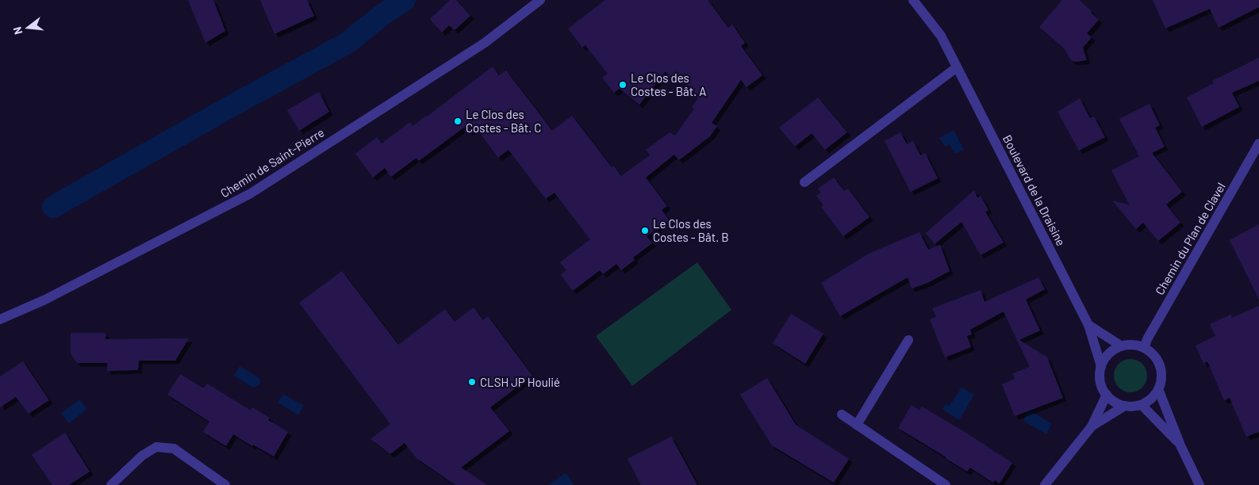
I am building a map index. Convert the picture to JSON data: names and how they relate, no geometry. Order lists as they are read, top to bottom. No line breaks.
{"streets":{"street":["Chemin de Saint-Pierre","Boulevard de la Draisine","Chemin du Plan de Clavel"]},"crossings":[["Boulevard de la Draisine","Chemin du Plan de Clavel"]],"places":["Le Clos des Costes - Bât. A","Le Clos des Costes - Bât. C","Le Clos des Costes - Bât. B","CLSH JP Houlié"],"north":"left"}
